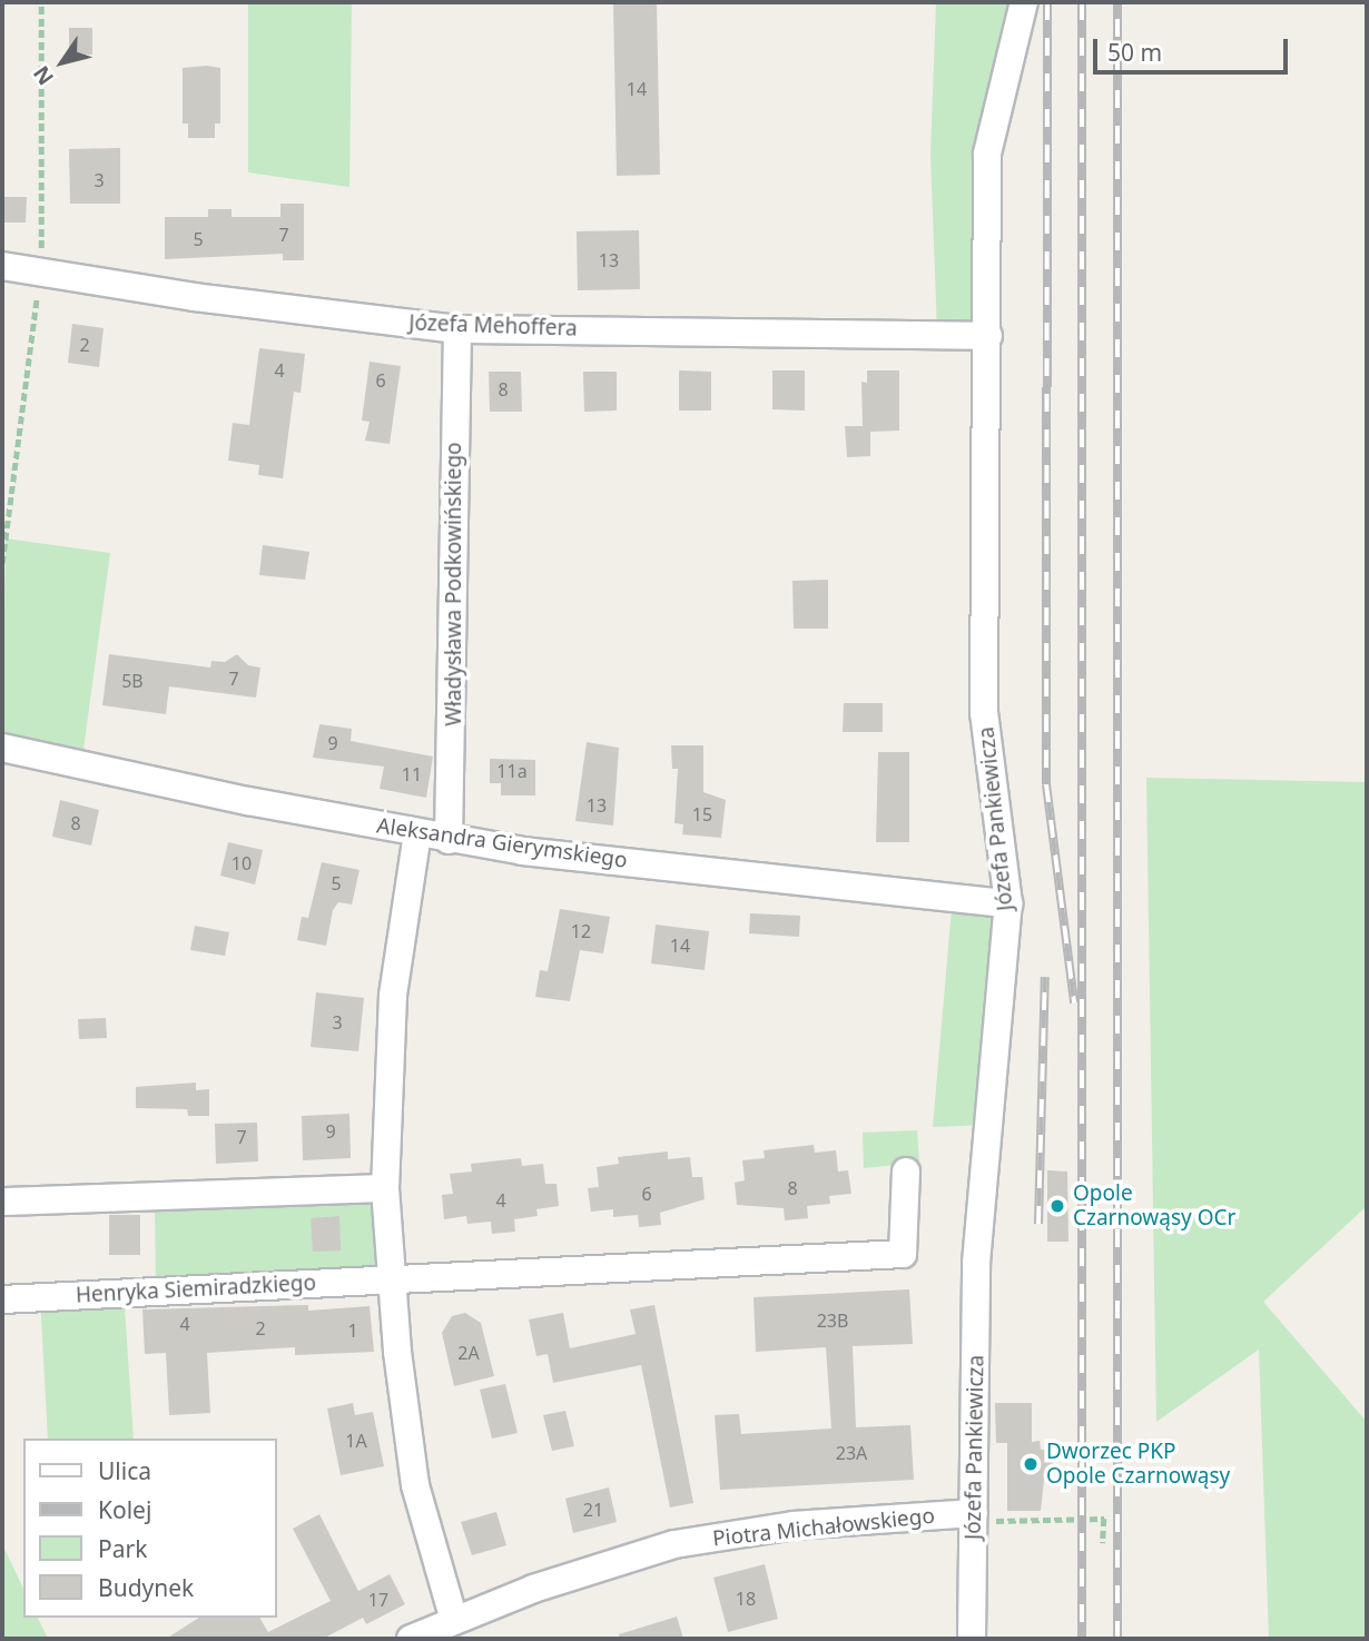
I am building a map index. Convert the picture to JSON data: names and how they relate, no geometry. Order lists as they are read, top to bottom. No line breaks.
{"streets":{"street":["Józefa Mehoffera","Władysława Podkowińskiego","Józefa Pankiewicza","Aleksandra Gierymskiego","Henryka Siemiradzkiego","Piotra Michałowskiego"]},"crossings":[["Józefa Mehoffera","Władysława Podkowińskiego"],["Józefa Mehoffera","Józefa Pankiewicza"],["Władysława Podkowińskiego","Aleksandra Gierymskiego"],["Józefa Pankiewicza","Aleksandra Gierymskiego"],["Józefa Pankiewicza","Piotra Michałowskiego"]],"places":["Opole Czarnowąsy OCr","Dworzec PKP Opole Czarnowąsy"],"house_numbers":["14","3","7","5","13","2","4","6","8","7","5B","9","11a","11","13","15","8","10","5","12","14","3","9","7","8","6","4","23B","4","2","1","2A","1A","23A","21","18","17"],"legend":["Ulica","Kolej","Park","Budynek"],"scale_bar":"50 m","north":"bottom left"}
